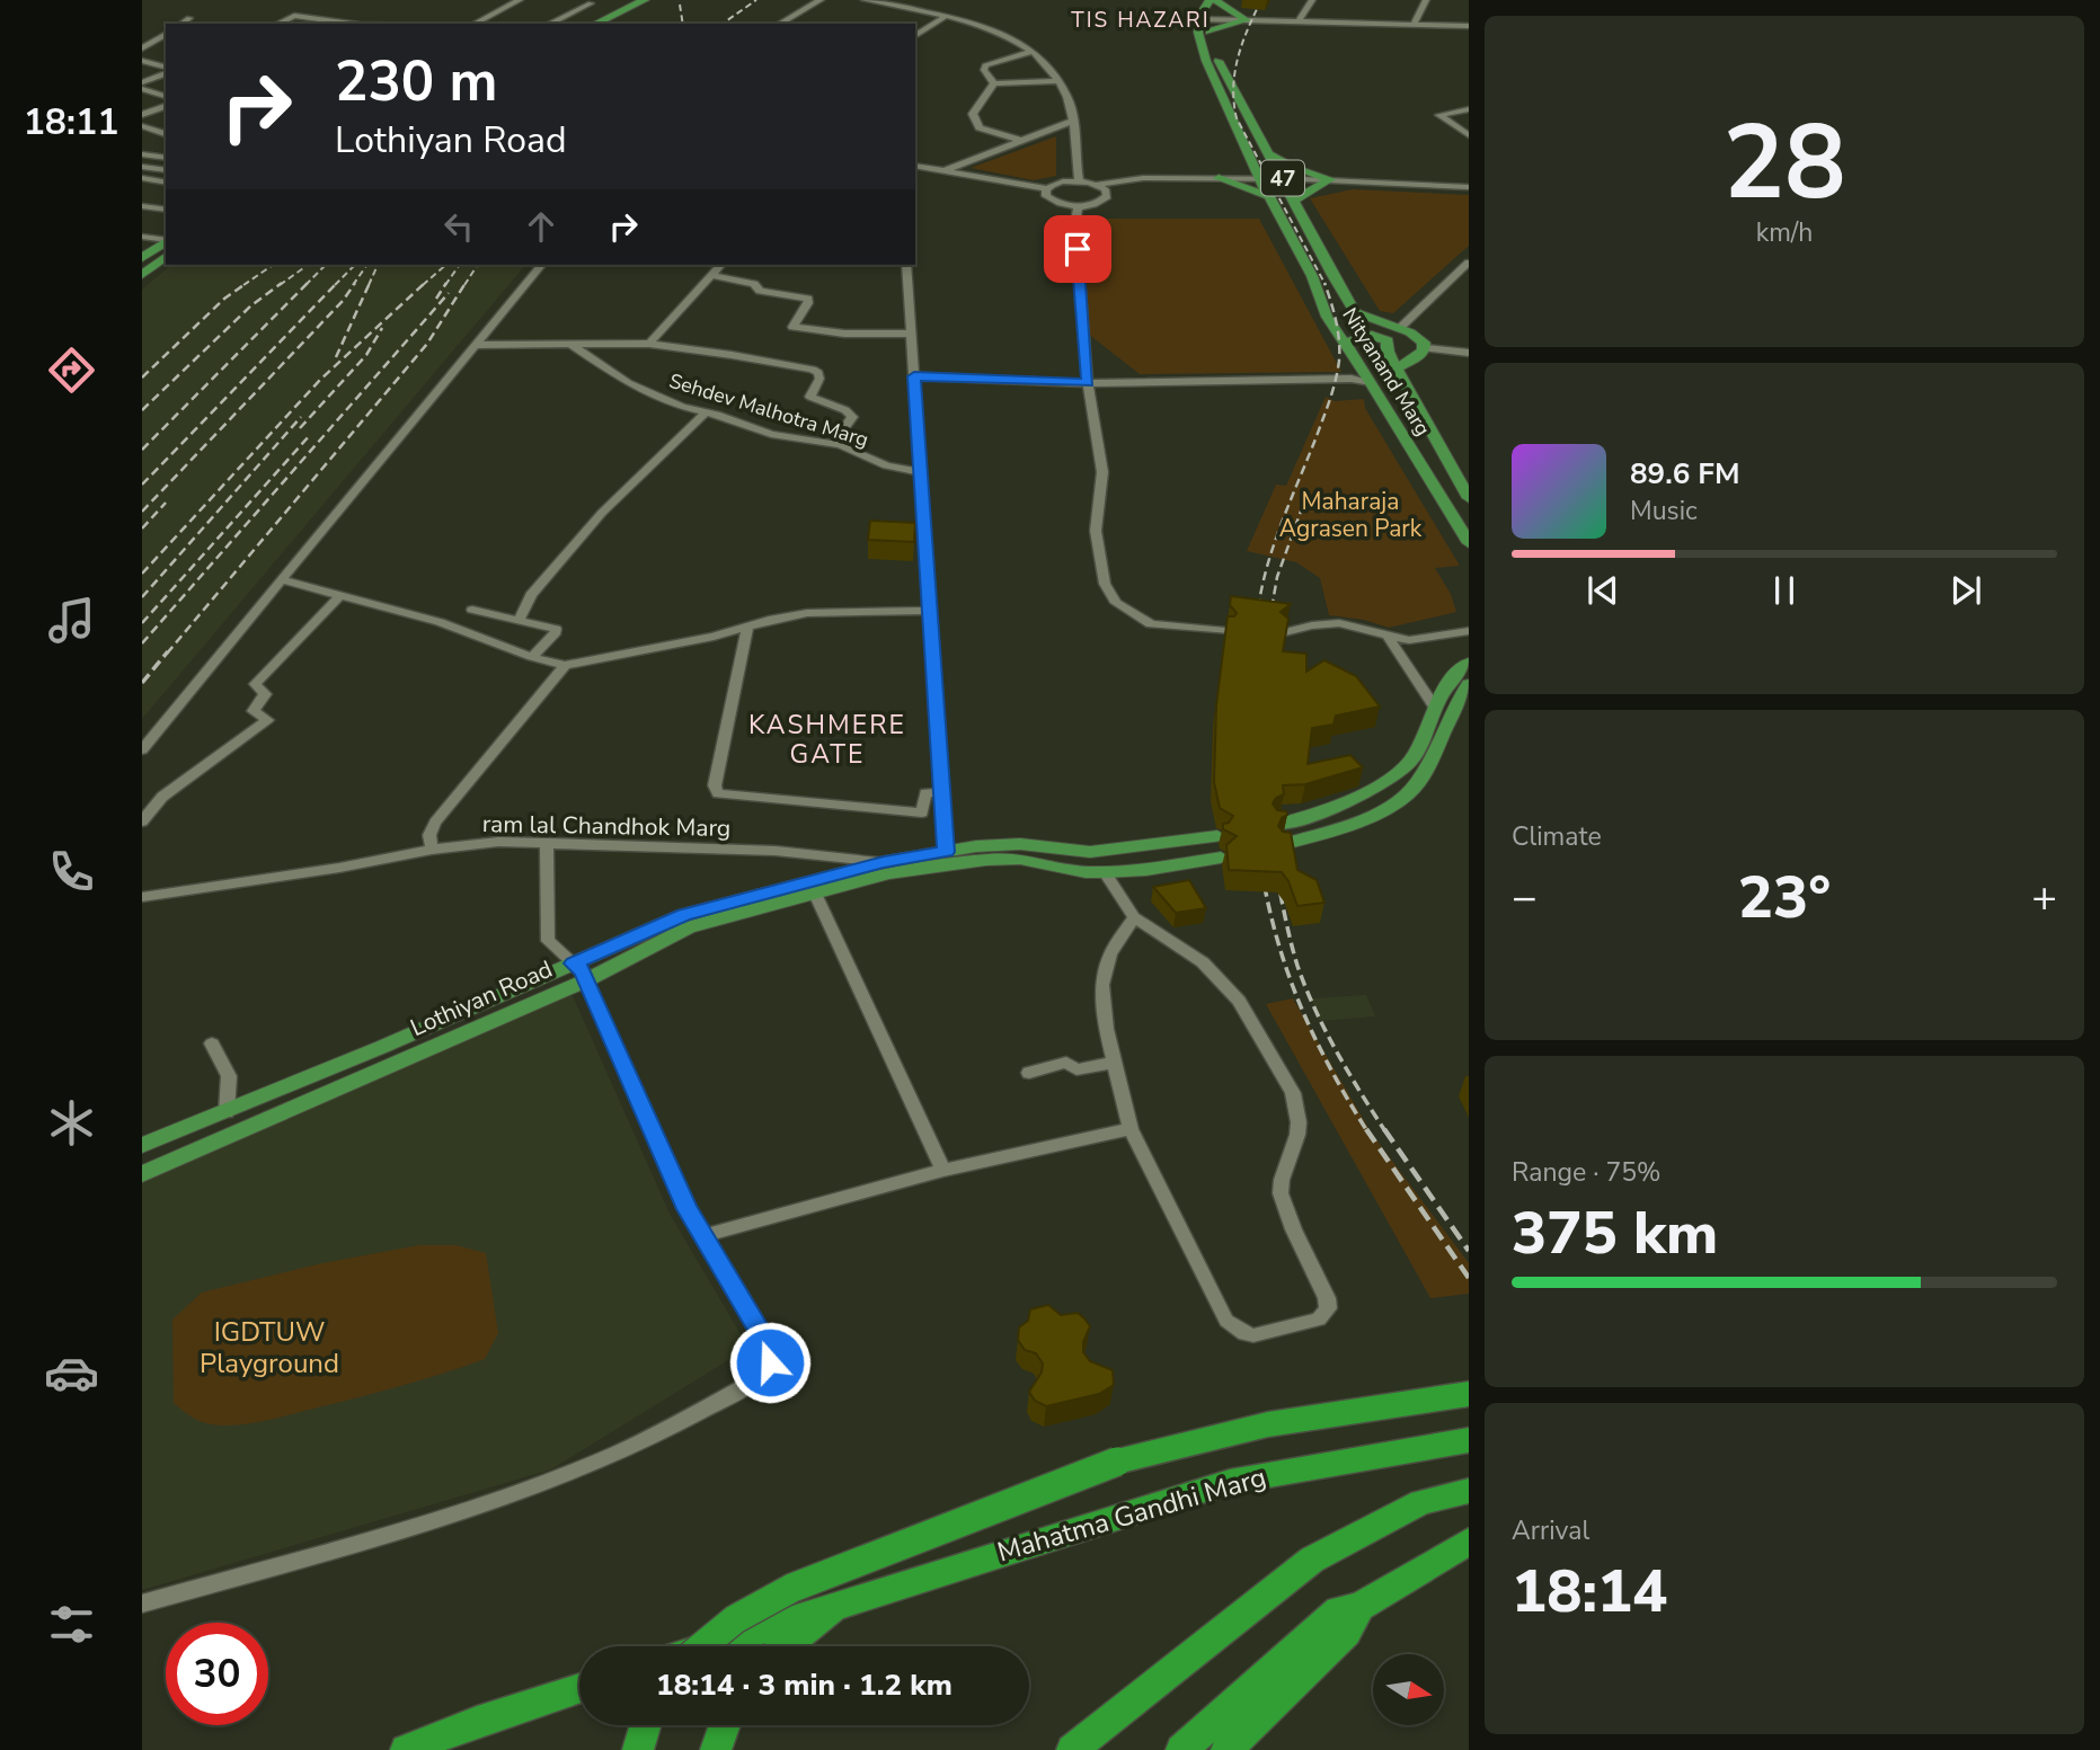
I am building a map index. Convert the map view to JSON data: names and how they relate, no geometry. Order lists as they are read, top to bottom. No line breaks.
{"streets":{"highway":["Mahatma Gandhi Marg"],"main road":["47","Nityanand Marg","Lothiyan Road"],"street":["Sehdev Malhotra Marg","ram lal Chandhok Marg"]},"crossings":[["ram lal Chandhok Marg","Lothiyan Road"]],"districts":["TIS HAZARI","KASHMERE GATE"],"parks":["Maharaja Agrasen Park","IGDTUW Playground"],"north":"right","page":{"tabs":"18:11","tile":[["28","km/h"],"Climate",["Range · 75%","375 km"],["Arrival","18:14"]],"turn":["230 m","Lothiyan Road"],"song":["89.6 FM","Music"],"heat":["−","23°","+"],"limit":"30","trip":"18:14 · 3 min · 1.2 km"}}
